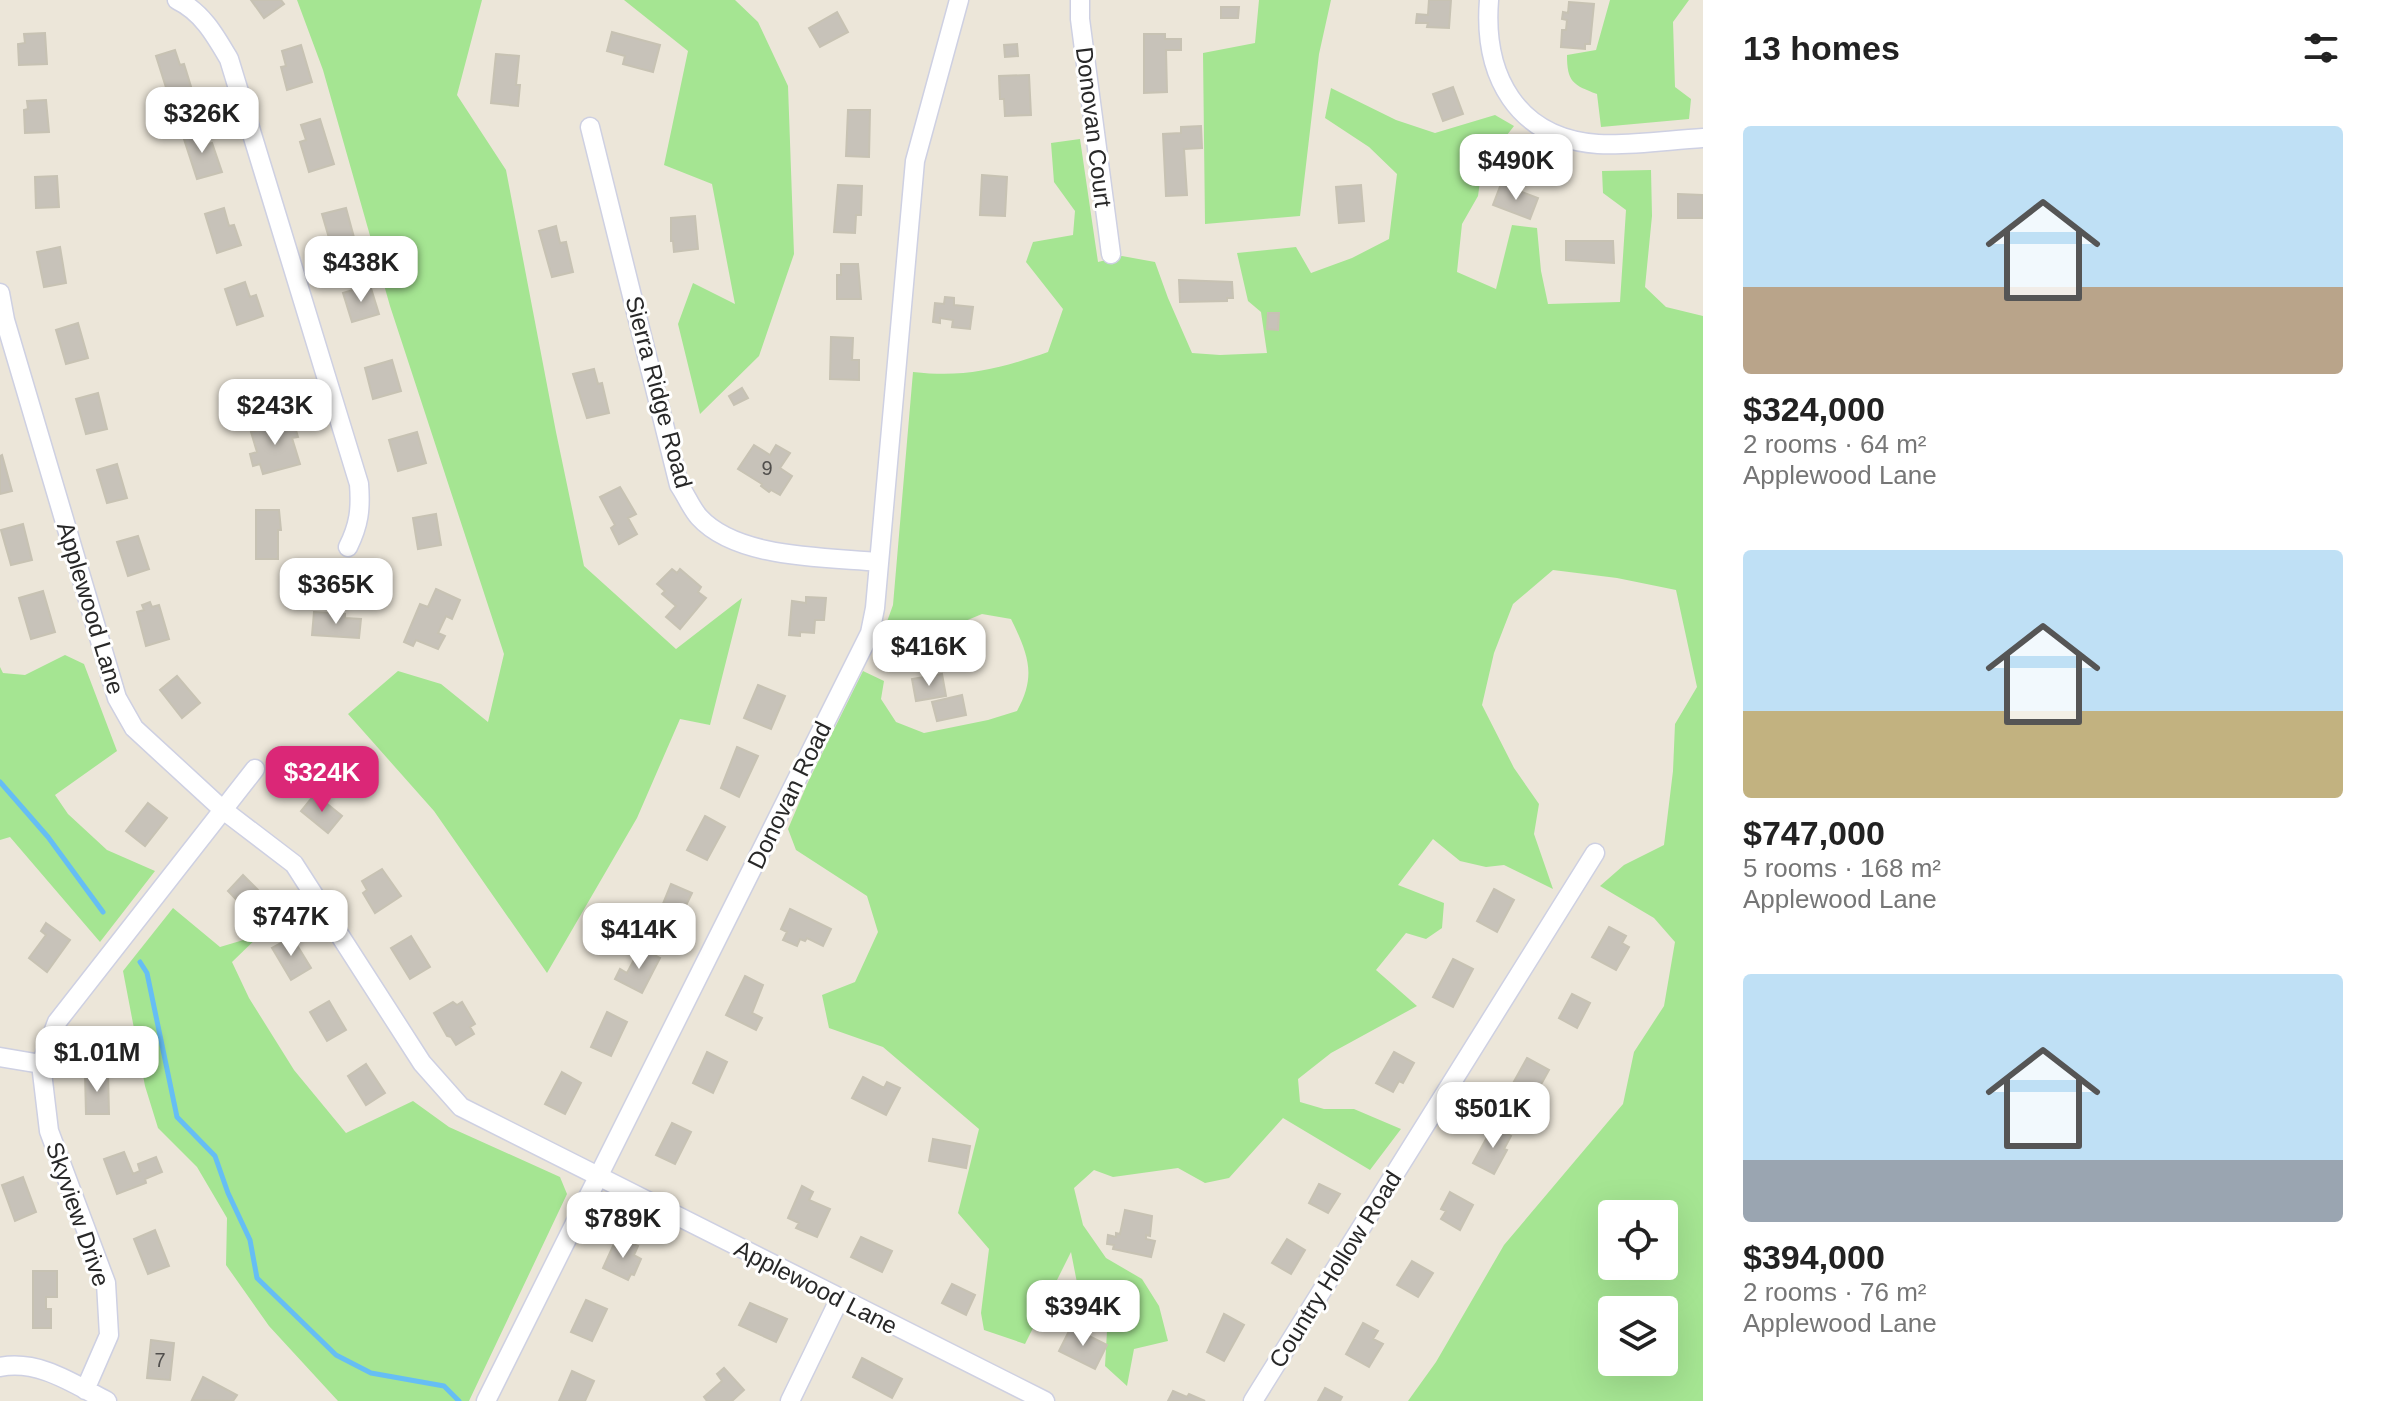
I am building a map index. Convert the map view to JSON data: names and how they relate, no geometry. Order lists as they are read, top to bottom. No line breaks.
{"streets":{"street":["Donovan Court","Sierra Ridge Road","Applewood Lane","Donovan Road","Skyview Drive","Country Hollow Road"]},"crossings":[["Sierra Ridge Road","Donovan Road"],["Applewood Lane","Donovan Road"],["Applewood Lane","Skyview Drive"]],"house_numbers":["9","7"],"page":{"heading":"13 homes","price":["$326K","$490K","$438K","$243K","$365K","$416K","$324K","$747K","$414K","$1.01M","$501K","$789K","$394K"],"list":[{"name":"$324,000","note":"2 rooms · 64 m² · Applewood Lane"},{"name":"$747,000","note":"5 rooms · 168 m² · Applewood Lane"},{"name":"$394,000","note":"2 rooms · 76 m² · Applewood Lane"}]}}
